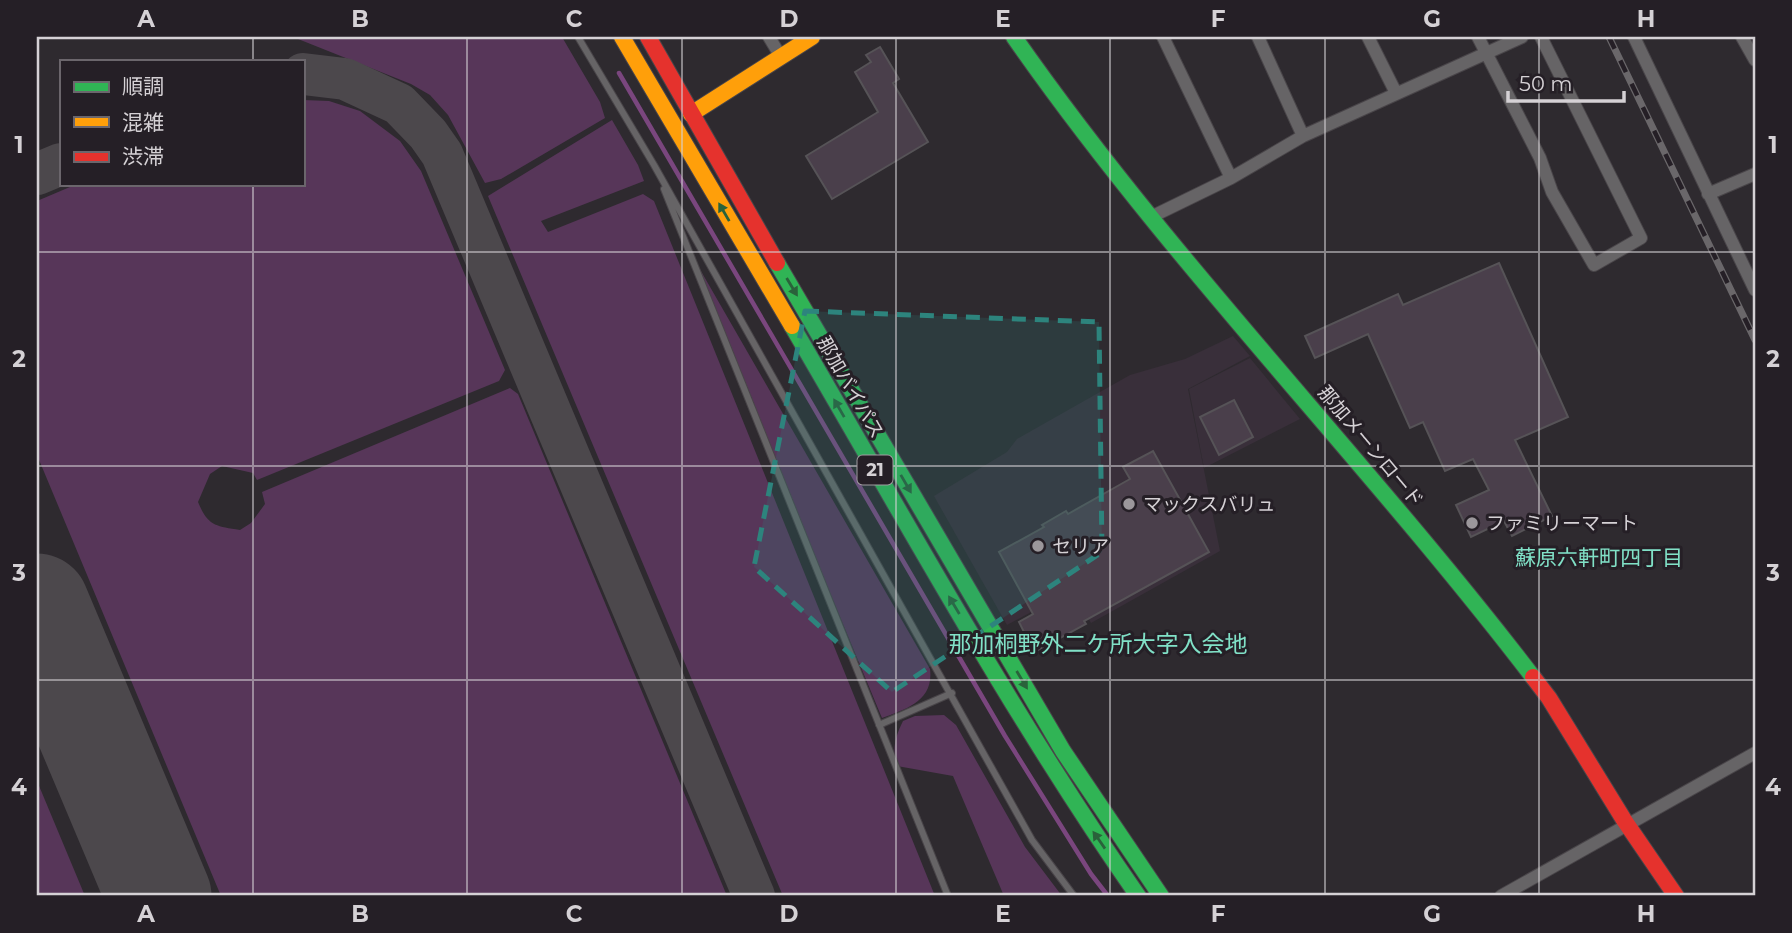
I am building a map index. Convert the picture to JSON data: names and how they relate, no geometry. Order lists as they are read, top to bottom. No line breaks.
{"streets":{"main road":["那加バイパス","那加メーンロード","21"]},"districts":["蘇原六軒町四丁目","那加桐野外二ケ所大字入会地"],"places":["マックスバリュ","ファミリーマート","セリア"],"legend":["順調","混雑","渋滞"],"scale_bar":"50 m","grid":{"columns":["A","B","C","D","E","F","G","H"],"rows":["1","2","3","4"]}}
